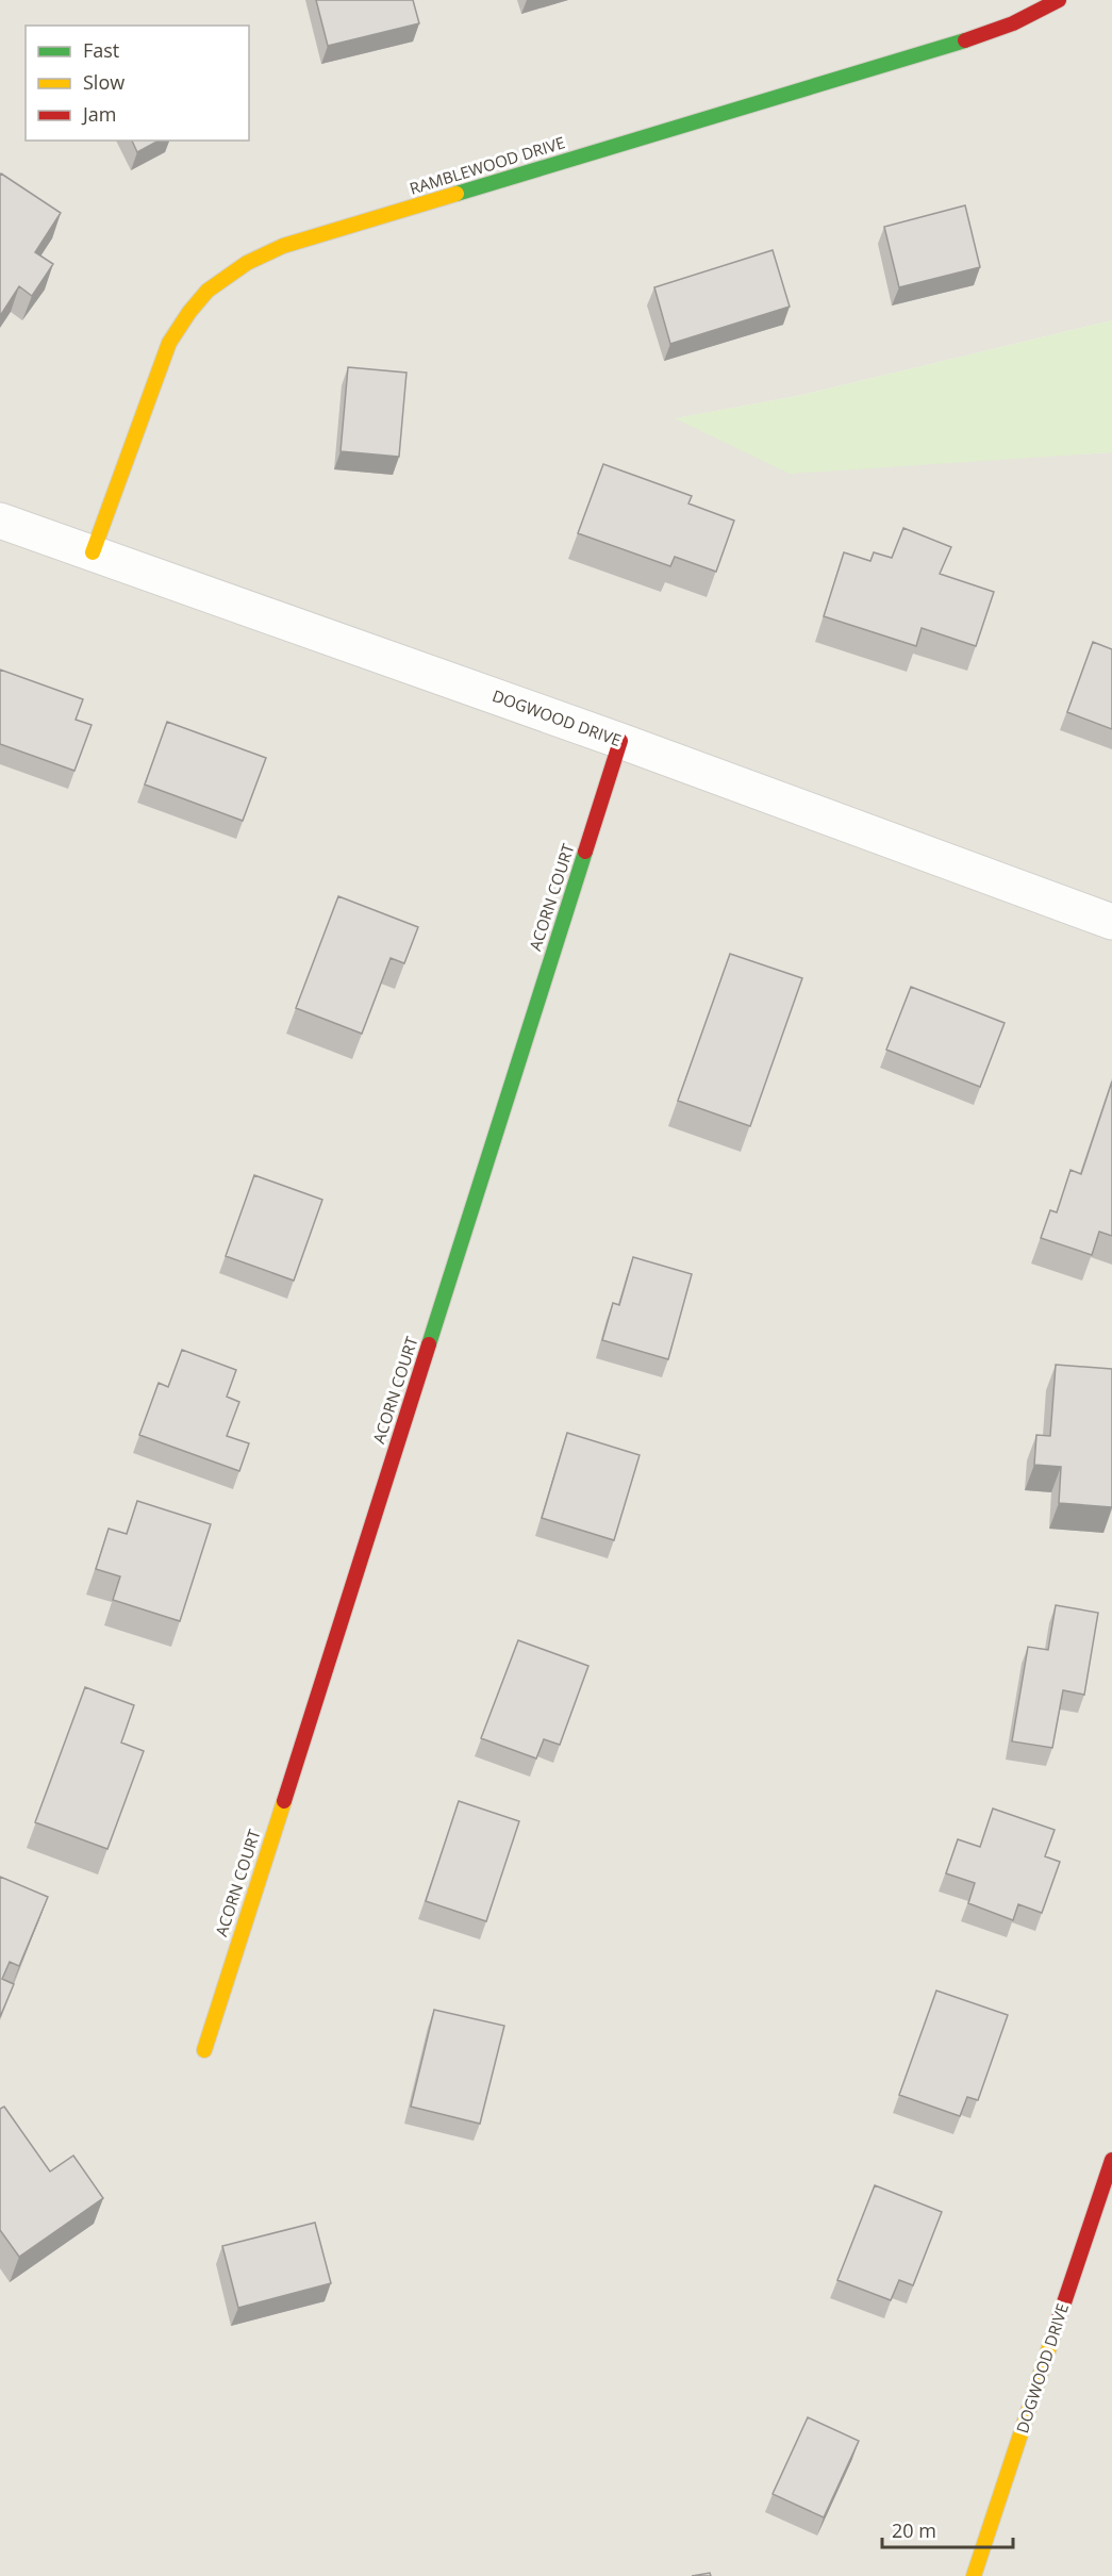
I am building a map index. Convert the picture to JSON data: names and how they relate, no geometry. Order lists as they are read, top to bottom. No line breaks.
{"streets":{"street":["RAMBLEWOOD DRIVE","DOGWOOD DRIVE","ACORN COURT"]},"crossings":[["RAMBLEWOOD DRIVE","DOGWOOD DRIVE"],["DOGWOOD DRIVE","ACORN COURT"]],"legend":["Fast","Slow","Jam"],"scale_bar":"20 m"}
